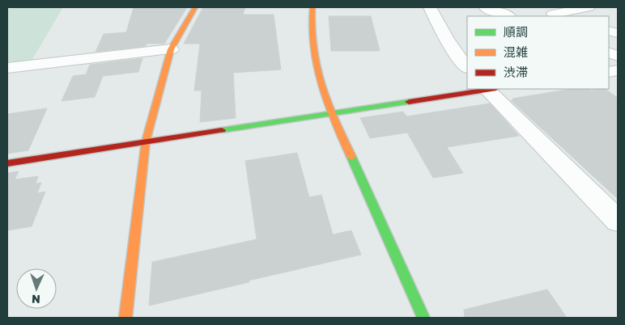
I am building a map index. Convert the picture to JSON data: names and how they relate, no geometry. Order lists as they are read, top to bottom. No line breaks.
{"legend":["順調","混雑","渋滞"],"north":"bottom"}
